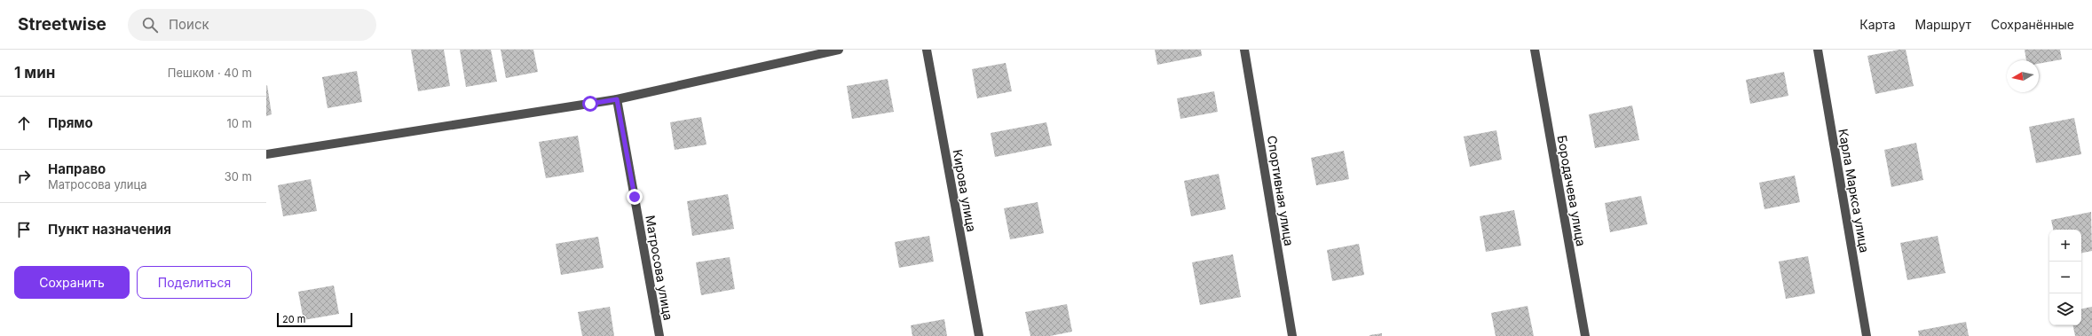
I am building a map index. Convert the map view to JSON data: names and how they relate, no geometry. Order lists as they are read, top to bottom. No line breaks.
{"streets":{"street":["Кирова улица","Спортивная улица","Бородачева улица","Карла Маркса улица","Матросова улица"]},"scale_bar":"20 m","north":"left","page":{"header":"Streetwise","search":"Поиск","nav":["Карта","Маршрут","Сохранённые"],"heading":["1 мин","Пешком · 40 m"],"list":[["Прямо","10 m"],["Направо","Матросова улица","30 m"],"Пункт назначения"],"map_buttons":["+","−"],"buttons":["Сохранить","Поделиться"],"scale":"20 m"}}
